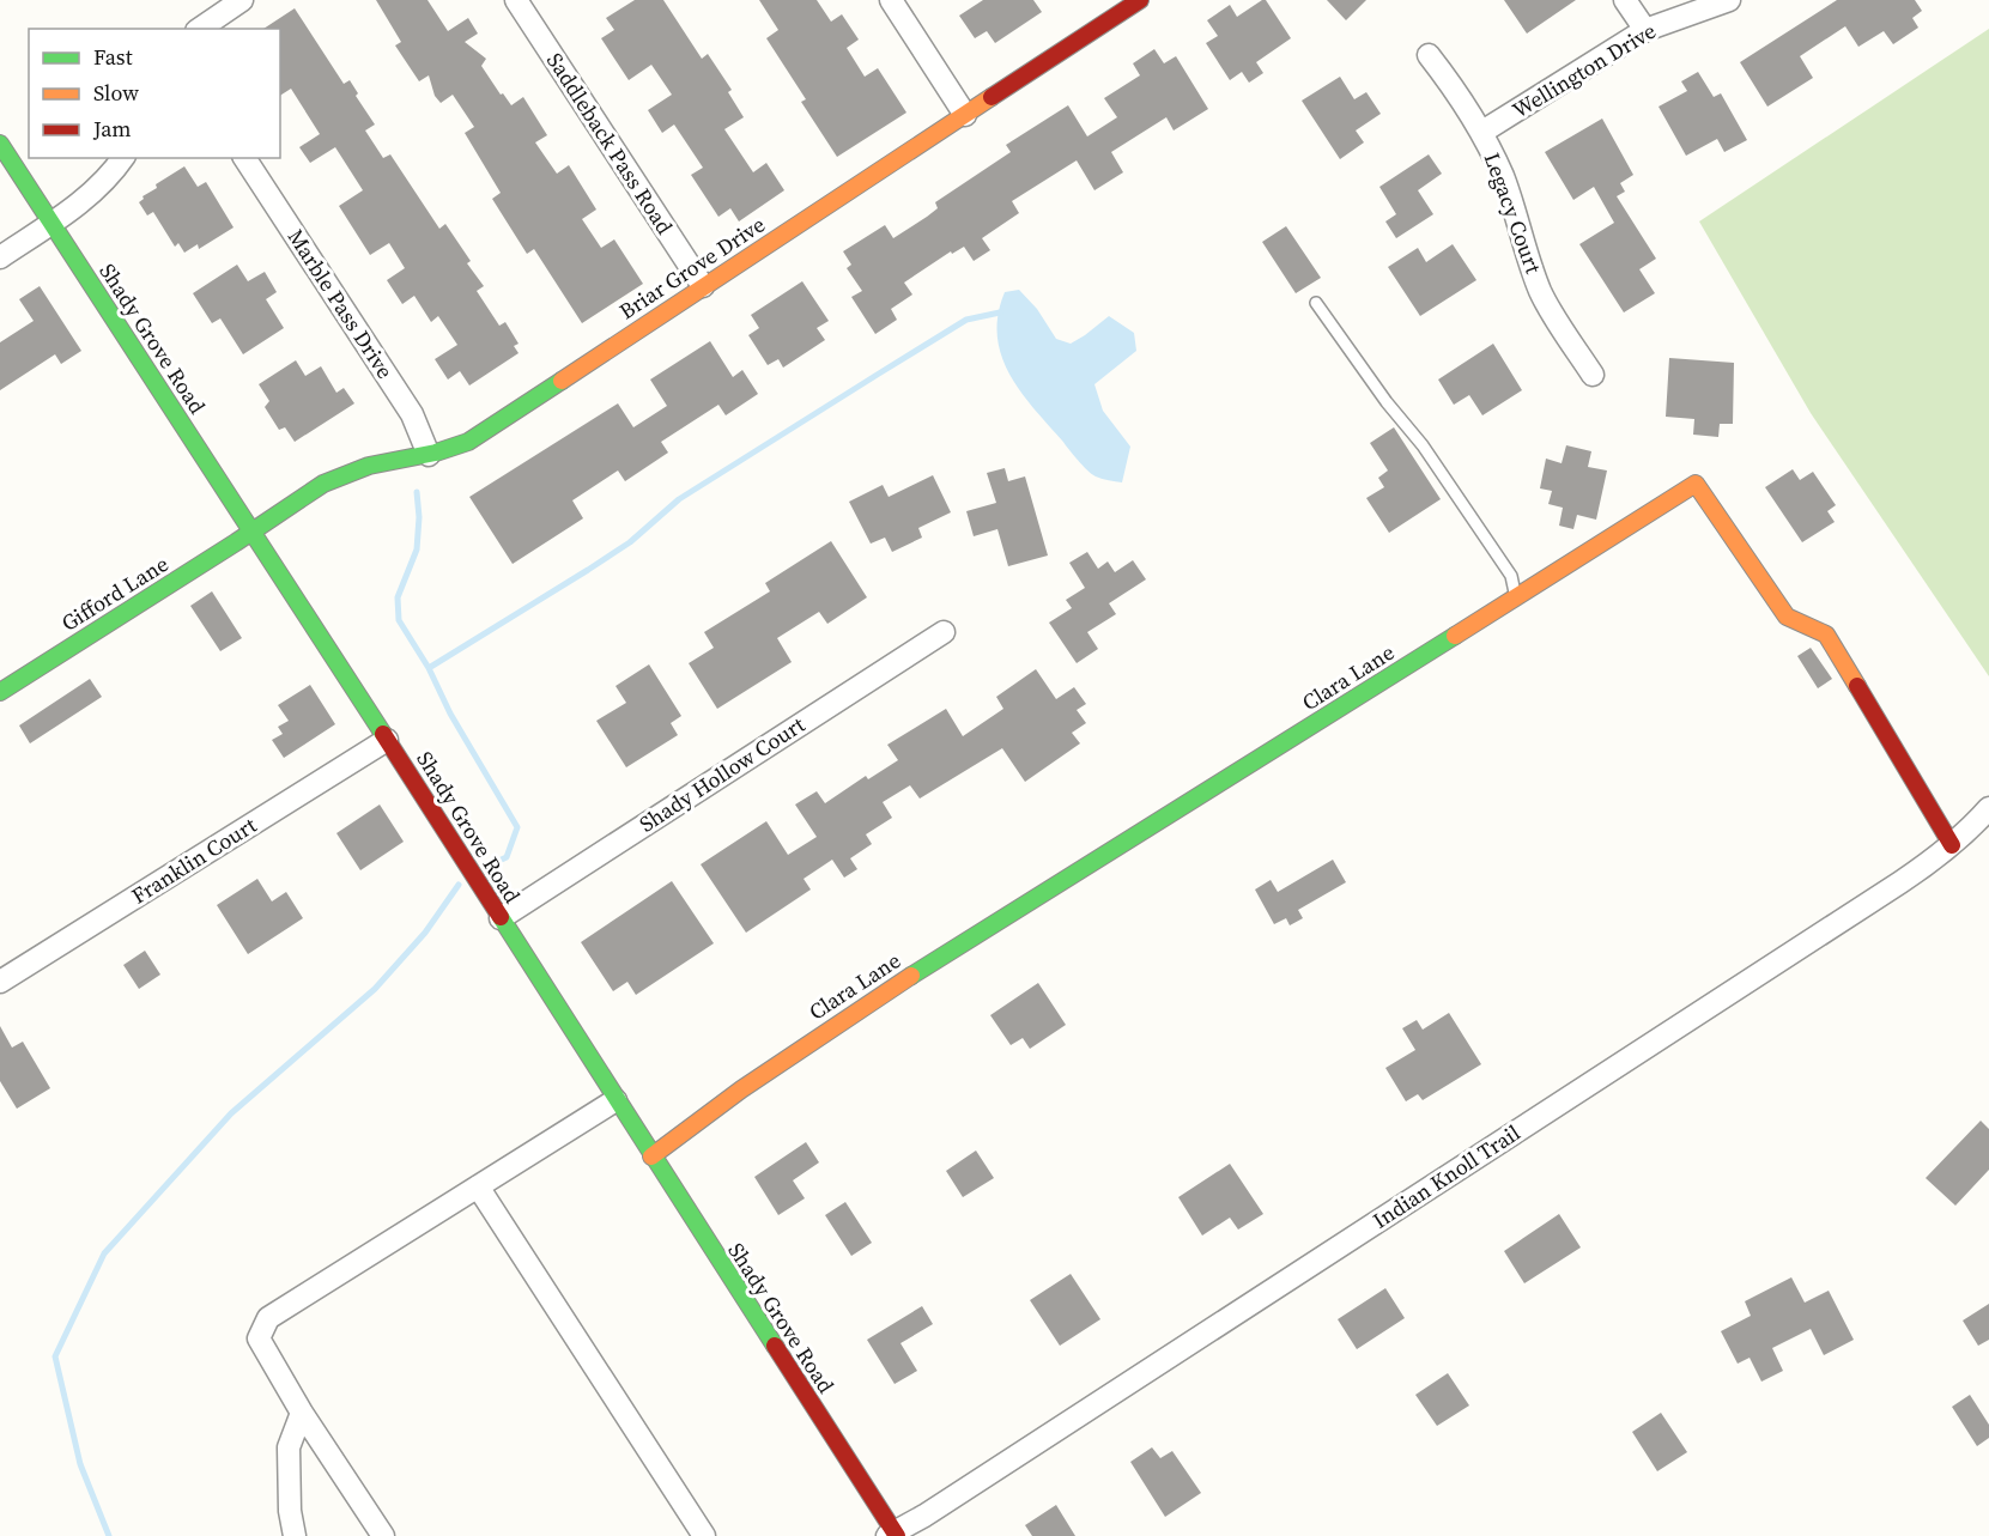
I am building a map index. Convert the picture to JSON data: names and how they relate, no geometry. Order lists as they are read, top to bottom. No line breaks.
{"streets":{"street":["Wellington Drive","Saddleback Pass Road","Legacy Court","Briar Grove Drive","Marble Pass Drive","Shady Grove Road","Gifford Lane","Clara Lane","Shady Hollow Court","Franklin Court","Indian Knoll Trail"]},"crossings":[["Wellington Drive","Legacy Court"],["Saddleback Pass Road","Briar Grove Drive"],["Briar Grove Drive","Marble Pass Drive"],["Briar Grove Drive","Shady Grove Road"],["Briar Grove Drive","Gifford Lane"],["Shady Grove Road","Gifford Lane"],["Shady Grove Road","Clara Lane"],["Shady Grove Road","Shady Hollow Court"],["Shady Grove Road","Franklin Court"],["Shady Grove Road","Indian Knoll Trail"],["Clara Lane","Indian Knoll Trail"]],"legend":["Fast","Slow","Jam"]}
